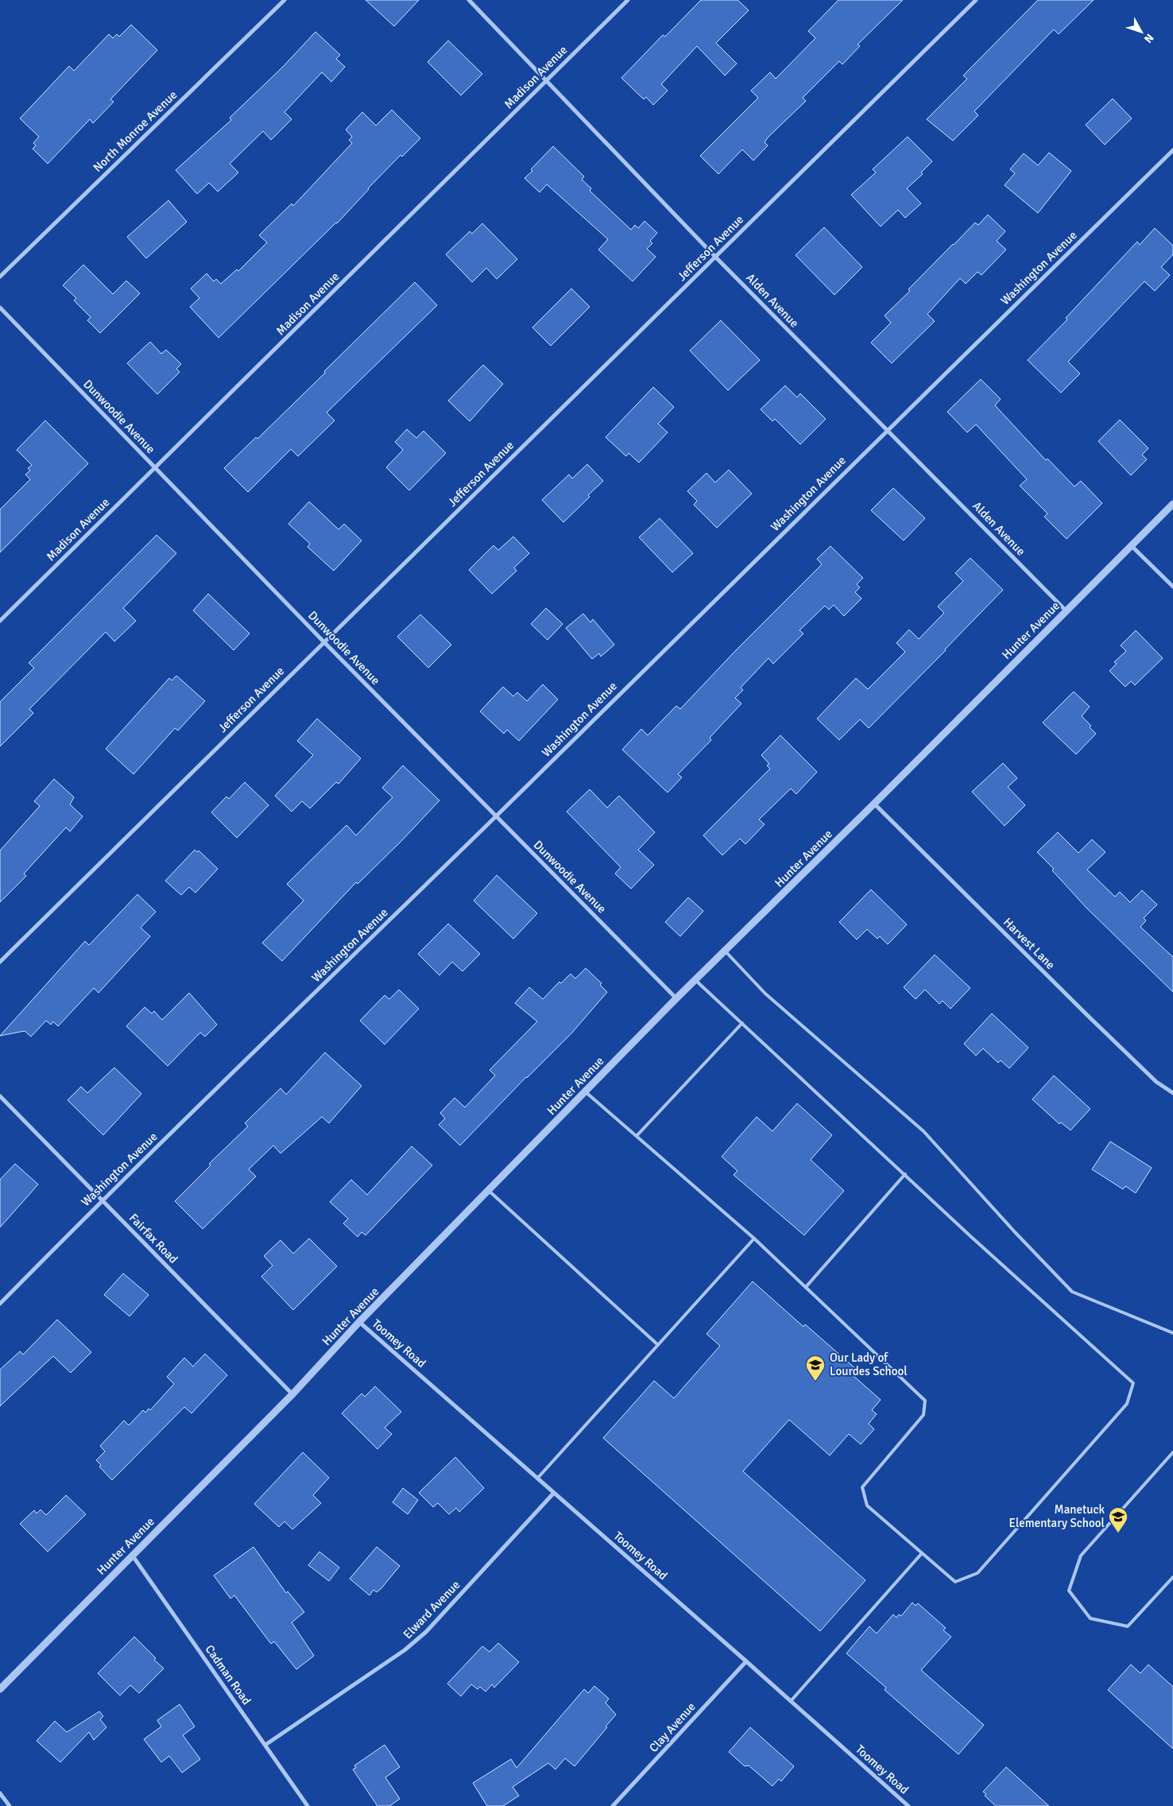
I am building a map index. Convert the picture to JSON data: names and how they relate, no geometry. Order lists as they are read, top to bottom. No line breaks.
{"streets":{"street":["Madison Avenue","North Monroe Avenue","Jefferson Avenue","Washington Avenue","Alden Avenue","Dunwoodie Avenue","Hunter Avenue","Harvest Lane","Fairfax Road","Toomey Road","Elward Avenue","Cadman Road","Clay Avenue"]},"crossings":[["Madison Avenue","Alden Avenue"],["Madison Avenue","Dunwoodie Avenue"],["Jefferson Avenue","Alden Avenue"],["Jefferson Avenue","Dunwoodie Avenue"],["Washington Avenue","Alden Avenue"],["Washington Avenue","Dunwoodie Avenue"],["Washington Avenue","Fairfax Road"],["Alden Avenue","Hunter Avenue"],["Dunwoodie Avenue","Hunter Avenue"],["Hunter Avenue","Harvest Lane"],["Hunter Avenue","Fairfax Road"],["Hunter Avenue","Toomey Road"],["Hunter Avenue","Cadman Road"],["Toomey Road","Elward Avenue"],["Toomey Road","Clay Avenue"],["Elward Avenue","Cadman Road"]],"places":{"school or university":["Our Lady of Lourdes School","Manetuck Elementary School"]},"north":"bottom right"}
